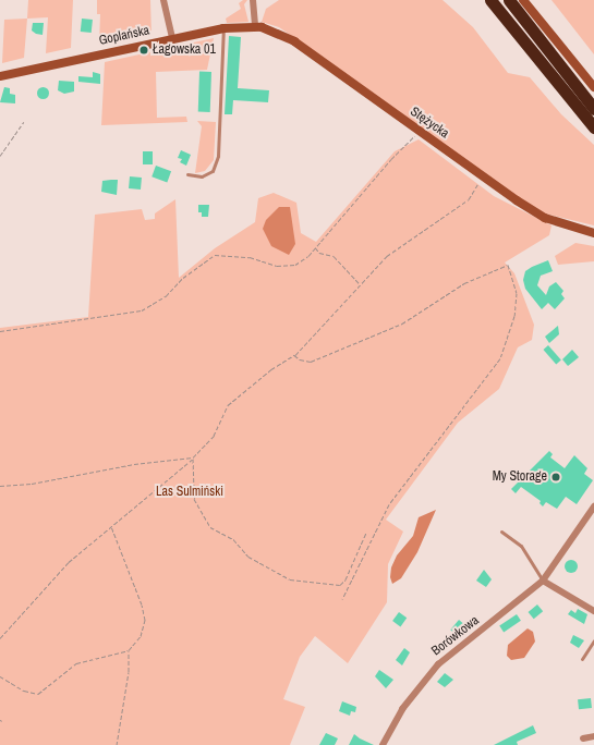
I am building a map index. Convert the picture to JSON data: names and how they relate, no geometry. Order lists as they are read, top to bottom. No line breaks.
{"streets":{"street":["Goplańska","Stężycka","Borówkowa"]},"crossings":[["Goplańska","Stężycka"]],"parks":["Las Sulmiński"],"places":["Łagowska 01","My Storage"]}
